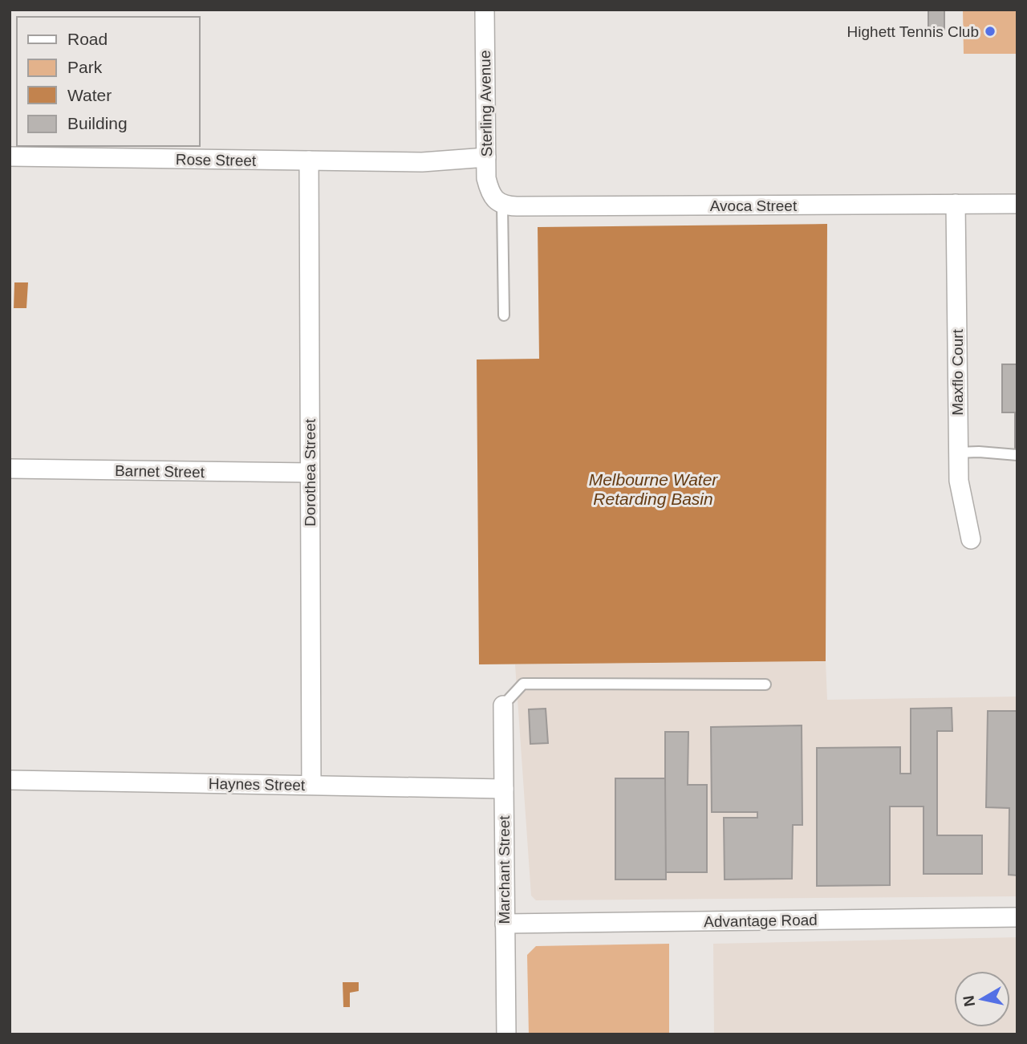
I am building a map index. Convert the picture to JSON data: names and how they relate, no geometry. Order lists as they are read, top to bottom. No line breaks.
{"streets":{"street":["Sterling Avenue","Rose Street","Avoca Street","Maxflo Court","Barnet Street","Dorothea Street","Haynes Street","Marchant Street","Advantage Road"]},"crossings":[["Sterling Avenue","Rose Street"],["Sterling Avenue","Avoca Street"],["Rose Street","Dorothea Street"],["Avoca Street","Maxflo Court"],["Barnet Street","Dorothea Street"],["Dorothea Street","Haynes Street"],["Haynes Street","Marchant Street"],["Marchant Street","Advantage Road"]],"water":["Melbourne Water Retarding Basin"],"places":["Highett Tennis Club"],"legend":["Road","Park","Water","Building"],"north":"left"}
